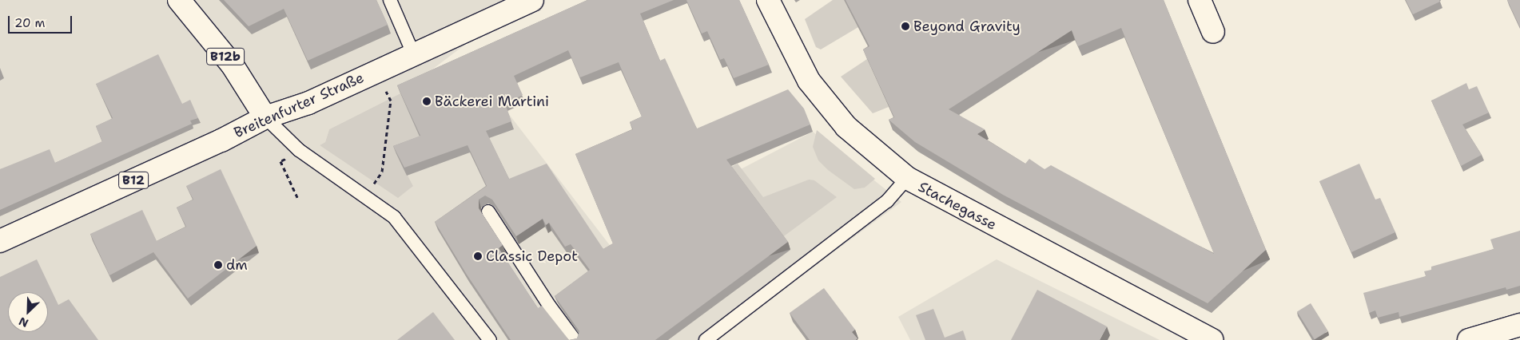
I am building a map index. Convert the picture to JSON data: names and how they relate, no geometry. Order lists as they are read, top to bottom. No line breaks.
{"streets":{"main road":["B12b","Breitenfurter Straße","B12","Stachegasse"]},"crossings":[["B12b","Breitenfurter Straße"]],"places":["Beyond Gravity","Bäckerei Martini","Classic Depot","dm"],"scale_bar":"20 m","north":"bottom left"}
